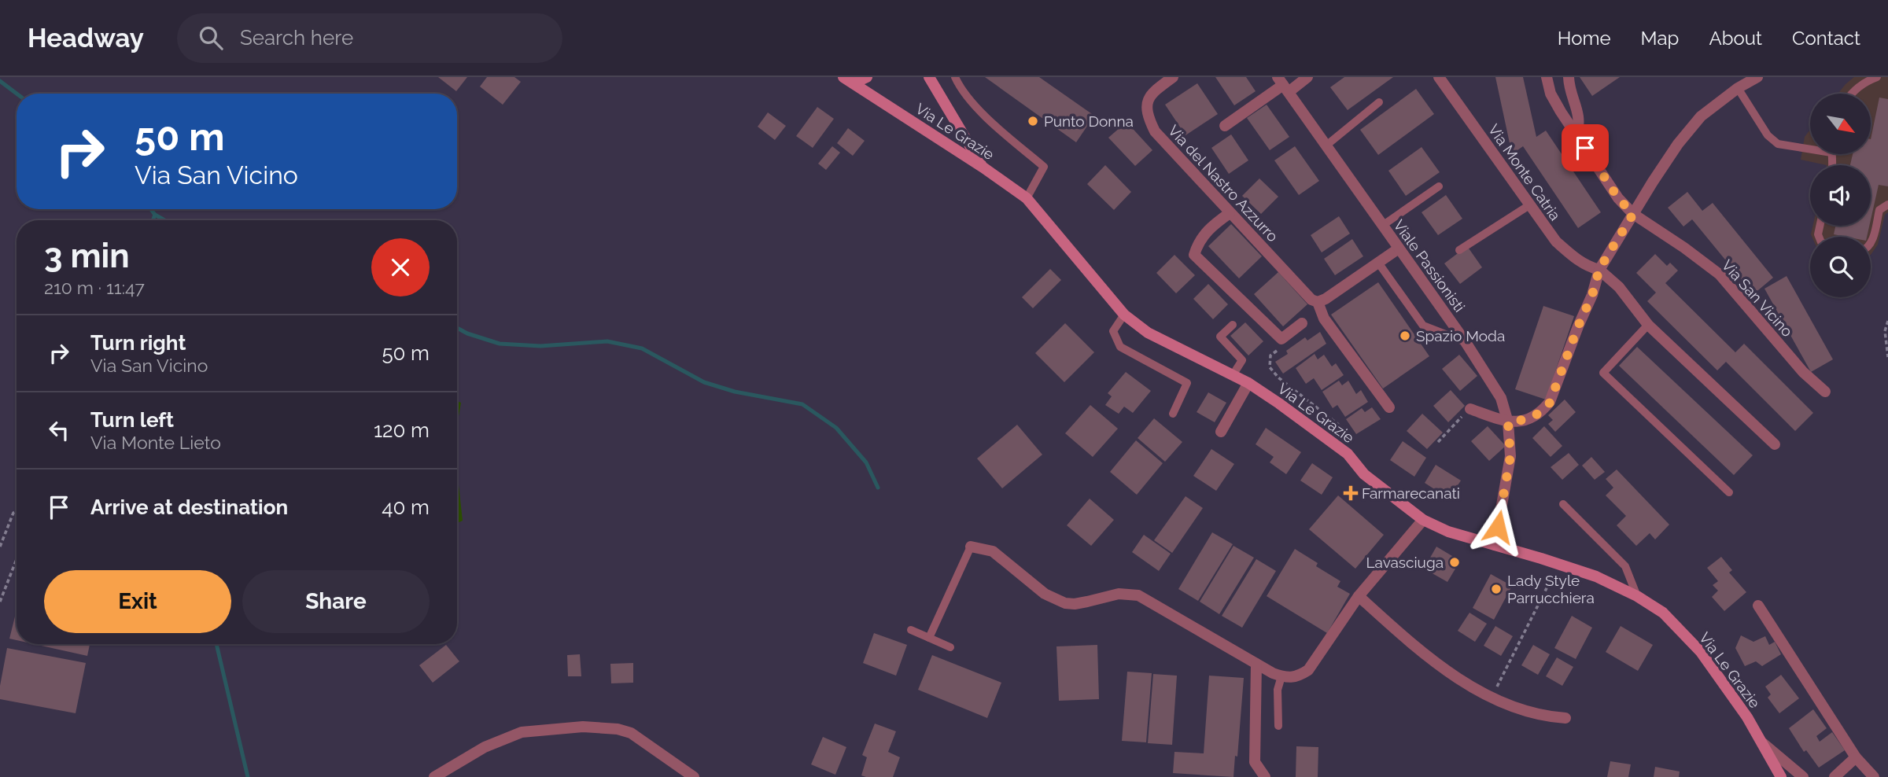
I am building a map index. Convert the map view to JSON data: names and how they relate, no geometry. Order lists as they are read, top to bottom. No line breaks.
{"streets":{"main road":["Via Le Grazie"],"street":["Via Monte Catria","Via del Nastro Azzurro","Viale Passionisti","Via San Vicino"]},"crossings":[["Via Le Grazie","Viale Passionisti"]],"places":{"other":["Punto Donna","Spazio Moda","Lavasciuga","Lady Style Parrucchiera"],"health":["Farmarecanati"]},"north":"bottom right","page":{"header":"Headway","search":"Search here","nav":["Home","Map","About","Contact"],"turn":["50 m","Via San Vicino"],"heading":["3 min","210 m · 11:47"],"list":[{"name":"Turn right","note":"Via San Vicino","value":"50 m"},{"name":"Turn left","note":"Via Monte Lieto","value":"120 m"},{"name":"Arrive at destination","value":"40 m"}],"buttons":["Exit","Share"]}}
